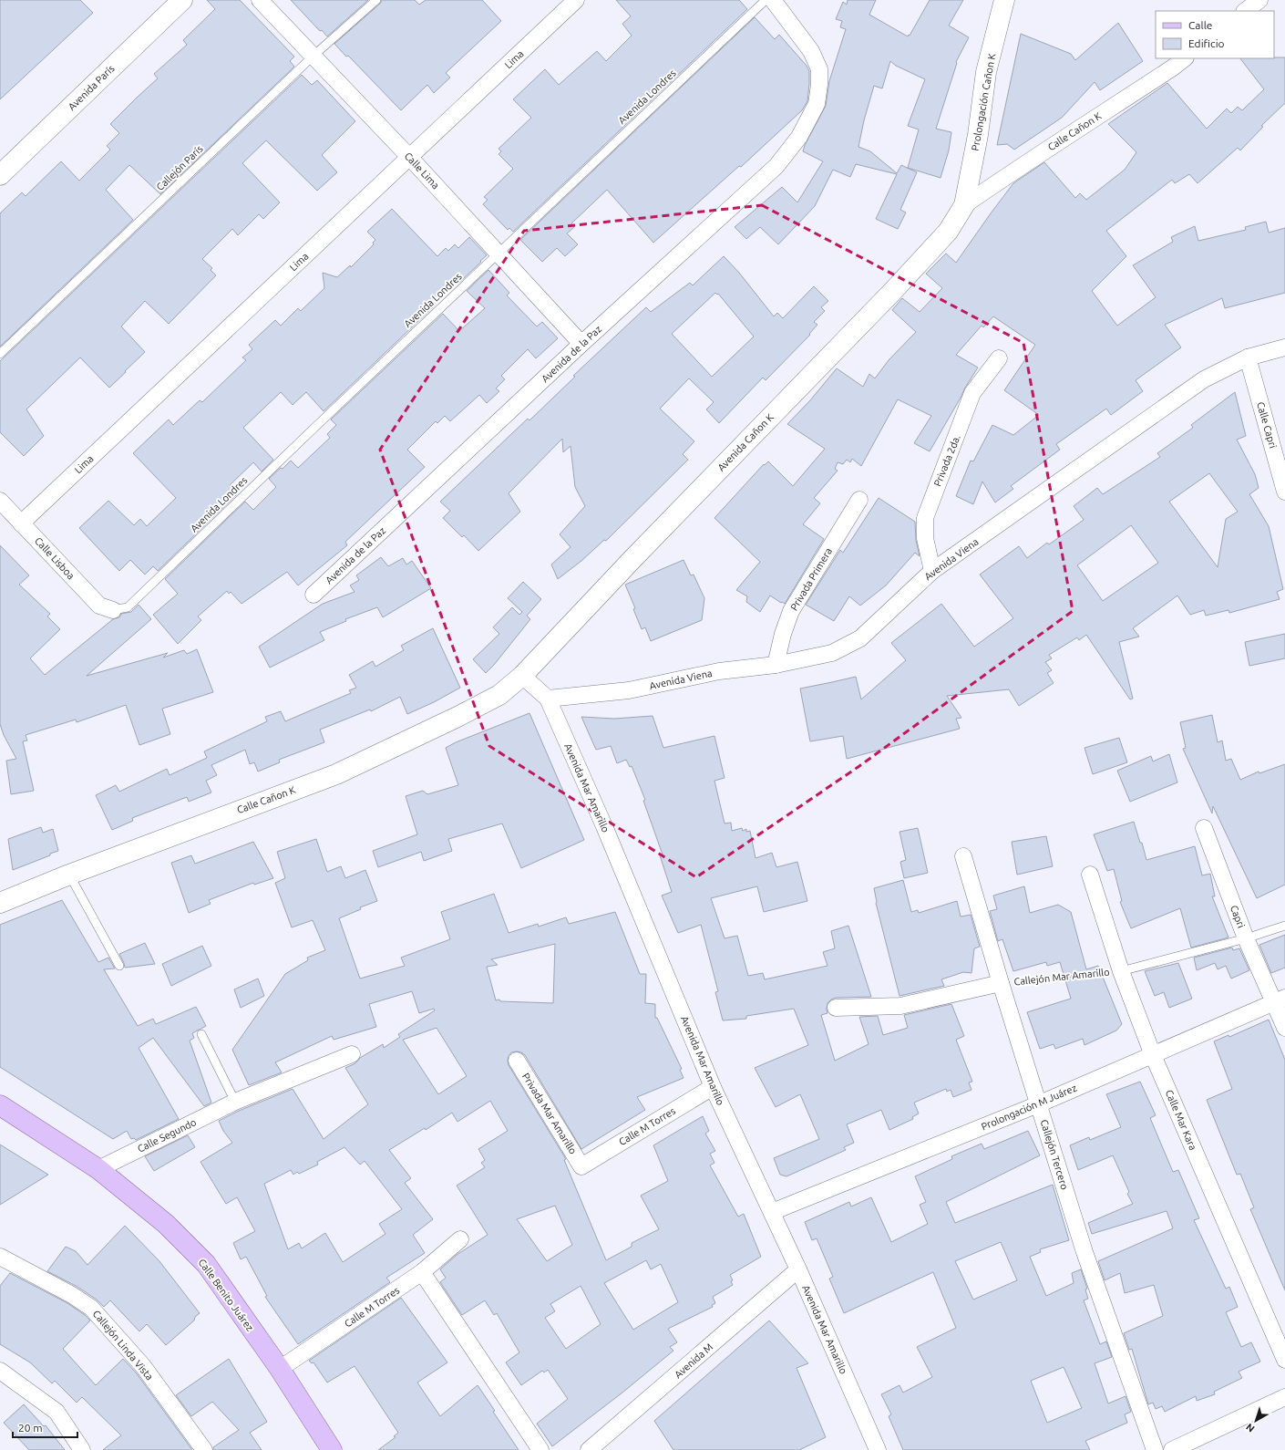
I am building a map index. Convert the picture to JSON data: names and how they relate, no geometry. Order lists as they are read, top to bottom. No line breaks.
{"streets":{"main road":["Calle Benito Juárez"],"street":["Lima","Avenida París","Prolongación Cañon K","Calle Cañon K","Calle Lima","Avenida de la Paz","Calle Capri","Avenida Cañon K","Privada 2da.","Calle Lisboa","Avenida Viena","Privada Primera","Avenida Mar Amarillo","Capri","Callejón Mar Amarillo","Prolongación M Juárez","Privada Mar Amarillo","Calle Mar Kara","Calle M Torres","Calle Segundo","Callejón Tercero","Callejón Linda Vista","Avenida M"],"lane":["Avenida Londres","Callejón París"]},"crossings":[["Lima","Calle Lima"],["Lima","Calle Lisboa"],["Avenida Londres","Calle Lima"],["Avenida Londres","Calle Lisboa"],["Prolongación Cañon K","Calle Cañon K"],["Prolongación Cañon K","Avenida Cañon K"],["Calle Cañon K","Avenida Cañon K"],["Calle Cañon K","Avenida Mar Amarillo"],["Callejón París","Calle Lima"],["Calle Lima","Avenida de la Paz"],["Calle Capri","Avenida Viena"],["Avenida Cañon K","Avenida Mar Amarillo"],["Privada 2da.","Avenida Viena"],["Avenida Viena","Privada Primera"],["Avenida Viena","Avenida Mar Amarillo"],["Avenida Mar Amarillo","Prolongación M Juárez"],["Avenida Mar Amarillo","Calle M Torres"],["Avenida Mar Amarillo","Avenida M"],["Capri","Callejón Mar Amarillo"],["Capri","Prolongación M Juárez"],["Callejón Mar Amarillo","Calle Mar Kara"],["Callejón Mar Amarillo","Callejón Tercero"],["Prolongación M Juárez","Calle Mar Kara"],["Prolongación M Juárez","Callejón Tercero"],["Privada Mar Amarillo","Calle M Torres"],["Calle M Torres","Calle Benito Juárez"],["Calle Segundo","Calle Benito Juárez"]],"legend":["Calle","Edificio"],"scale_bar":"20 m","north":"bottom left"}
